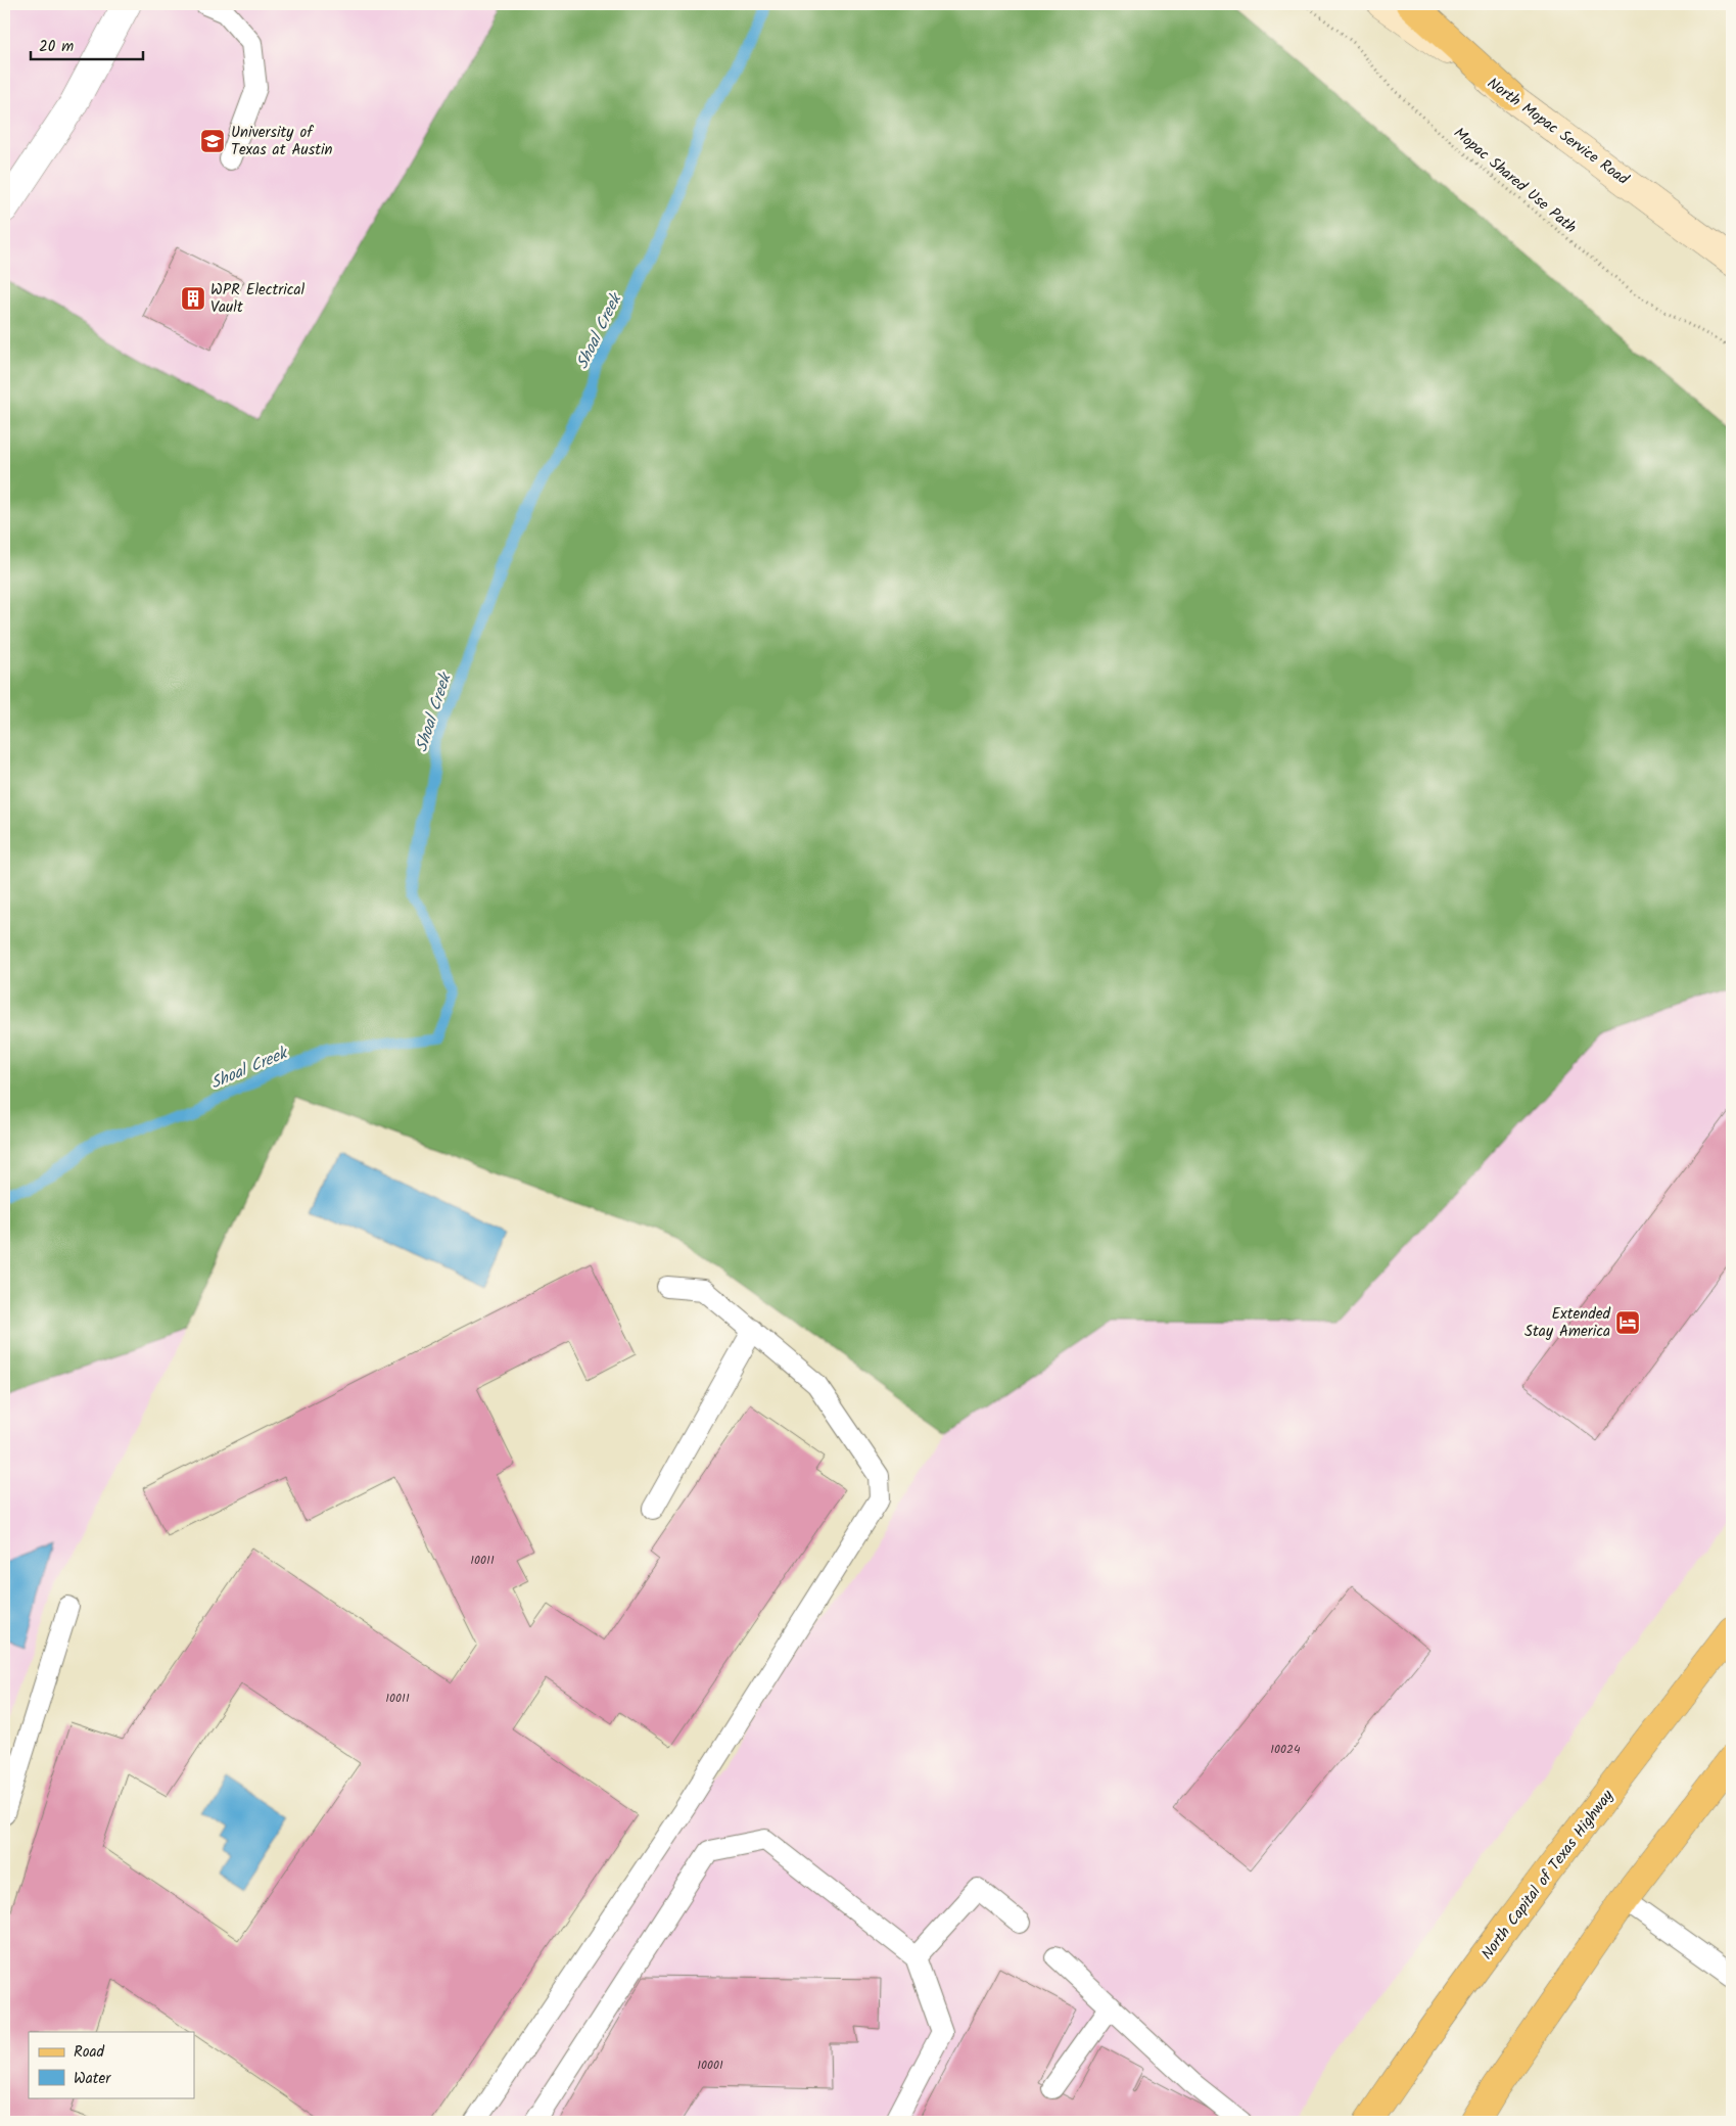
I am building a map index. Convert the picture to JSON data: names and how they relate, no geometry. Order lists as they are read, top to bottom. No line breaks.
{"streets":{"main road":["North Mopac Service Road","North Capital of Texas Highway"],"path":["Mopac Shared Use Path"]},"water":["Shoal Creek"],"places":{"school or university":["University of Texas at Austin"],"building":["WPR Electrical Vault"],"hotel":["Extended Stay America"]},"house_numbers":["10011","10011","10024","10001"],"legend":["Road","Water"],"scale_bar":"20 m"}
